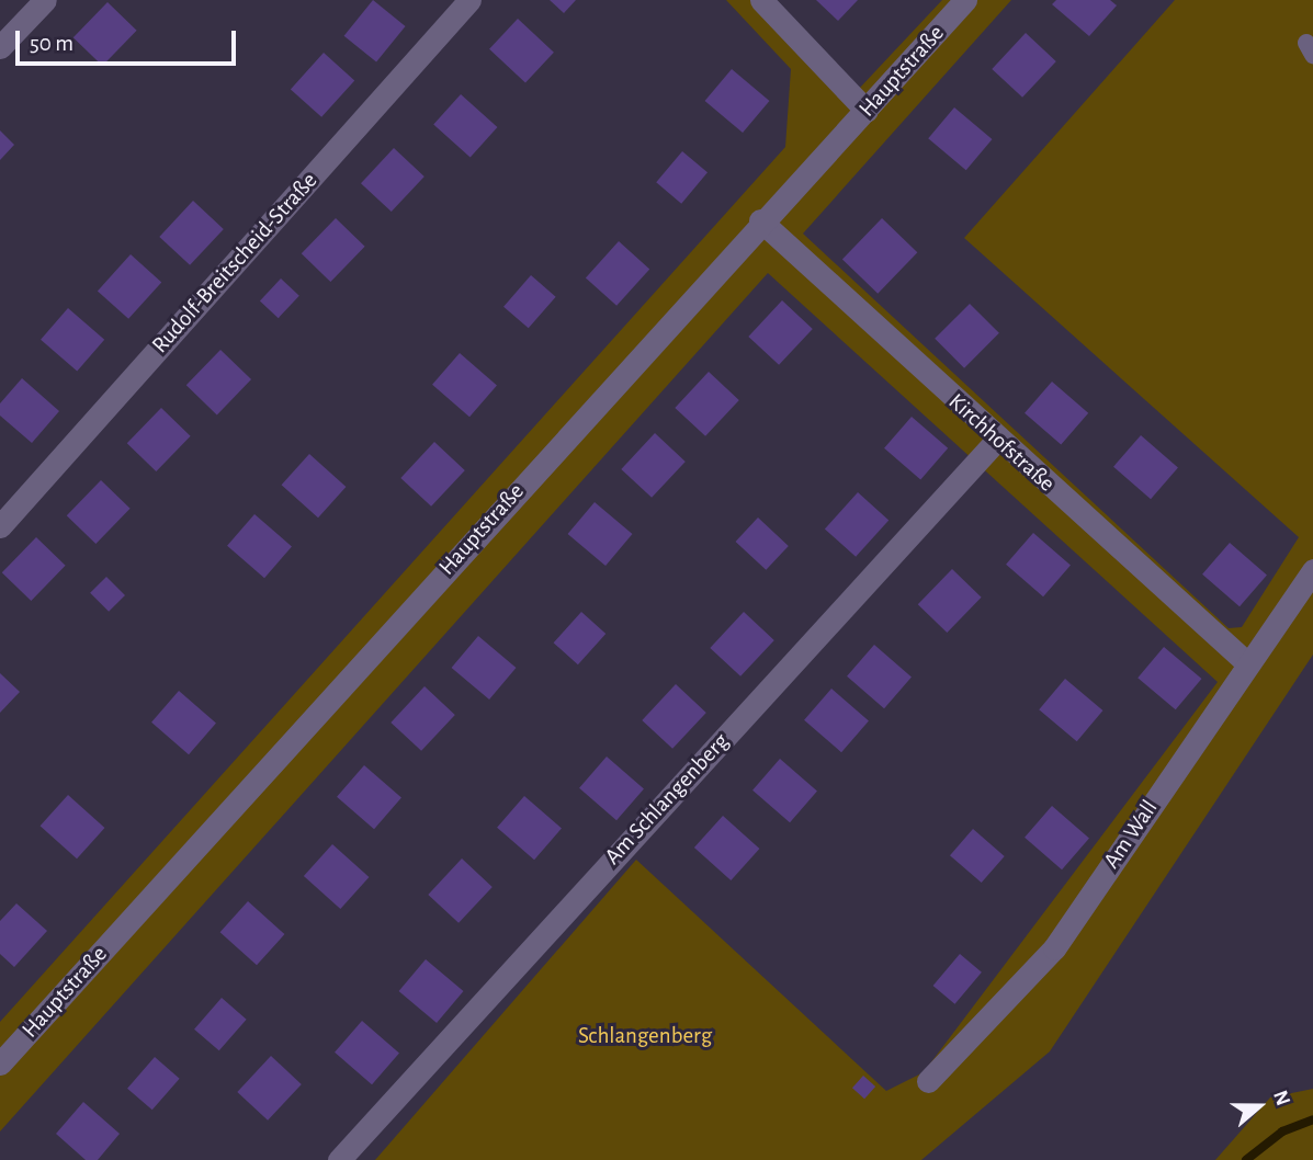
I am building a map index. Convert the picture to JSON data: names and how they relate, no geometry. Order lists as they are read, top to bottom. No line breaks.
{"streets":{"street":["Hauptstraße","Rudolf-Breitscheid-Straße","Kirchhofstraße","Am Schlangenberg","Am Wall"]},"crossings":[["Hauptstraße","Kirchhofstraße"],["Kirchhofstraße","Am Schlangenberg"],["Kirchhofstraße","Am Wall"]],"parks":["Schlangenberg"],"scale_bar":"50 m","north":"right"}
